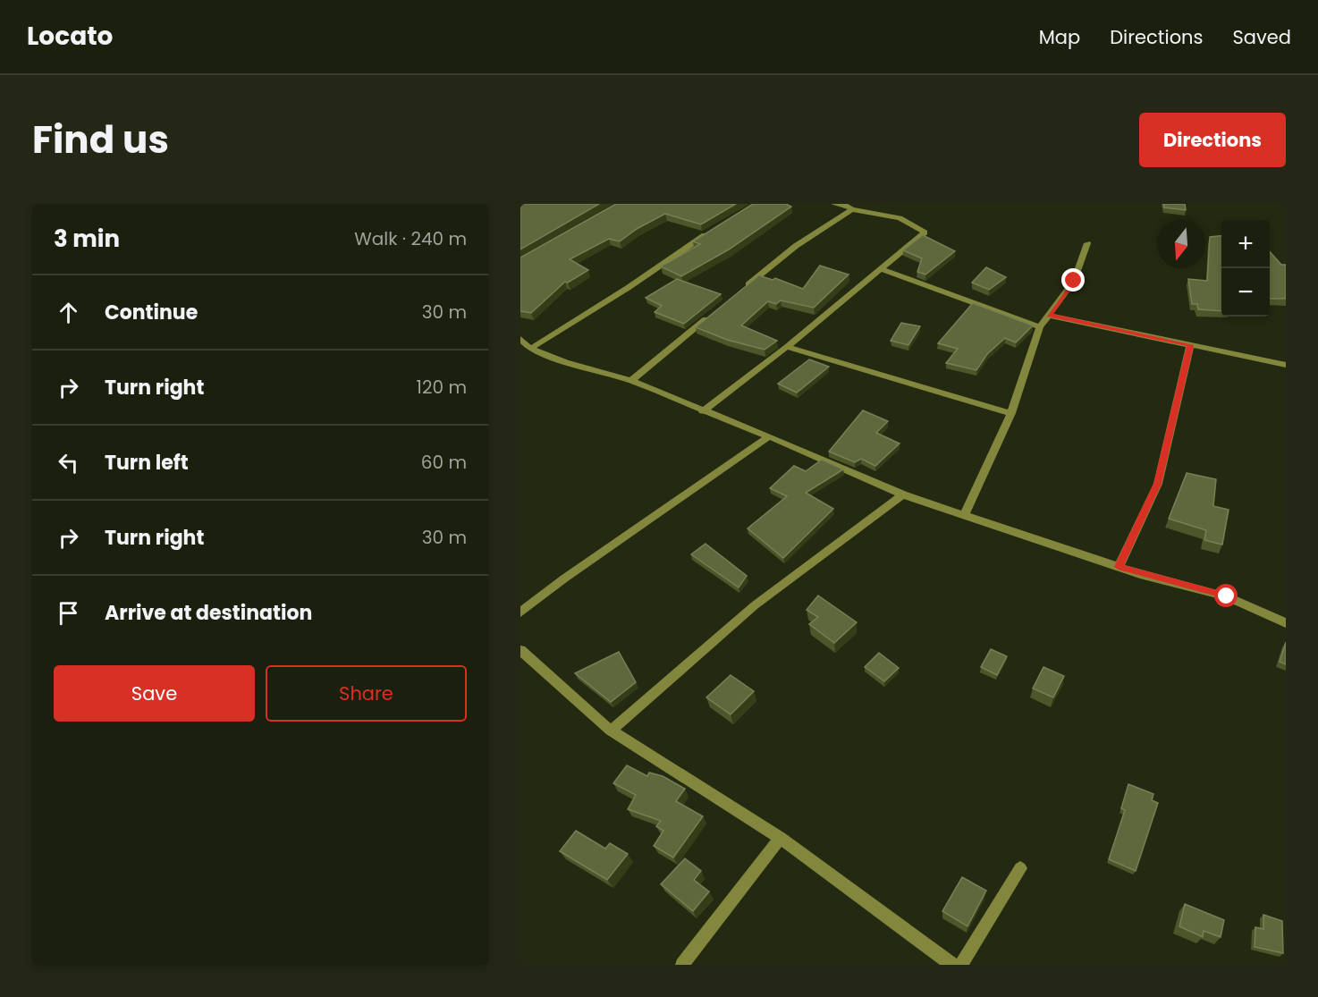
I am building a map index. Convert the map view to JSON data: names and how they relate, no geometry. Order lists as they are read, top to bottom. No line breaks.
{"north":"bottom","page":{"header":"Locato","nav":["Map","Directions","Saved"],"title":"Find us","buttons":["Directions",["Save","Share"]],"heading":["3 min","Walk · 240 m"],"map_buttons":["+","−"],"list":[["Continue","30 m"],["Turn right","120 m"],["Turn left","60 m"],["Turn right","30 m"],"Arrive at destination"]}}
